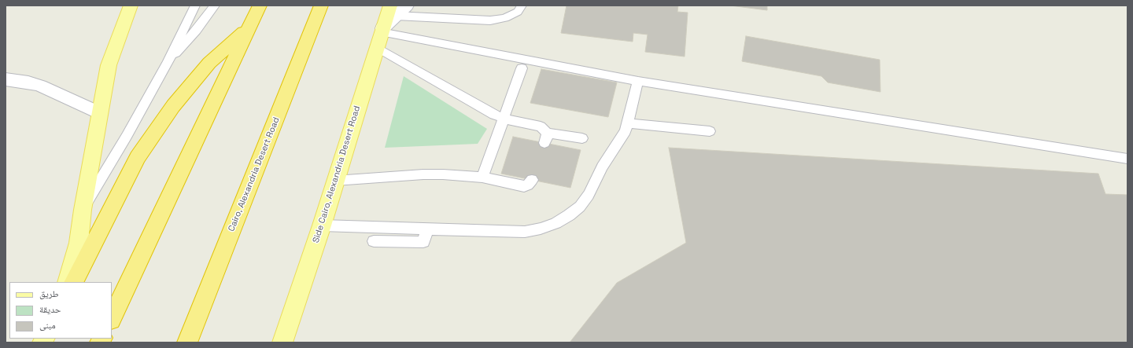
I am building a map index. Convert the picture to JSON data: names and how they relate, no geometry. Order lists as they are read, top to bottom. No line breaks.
{"streets":{"highway":["Cairo, Alexandria Desert Road"],"main road":["Side Cairo, Alexandria Desert Road"]},"legend":["طريق","حديقة","مبنى"]}
